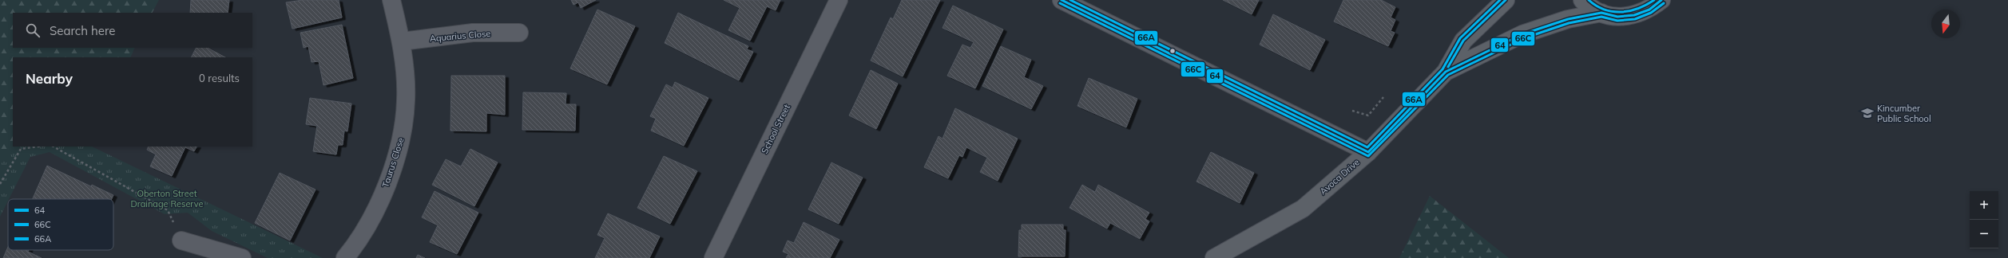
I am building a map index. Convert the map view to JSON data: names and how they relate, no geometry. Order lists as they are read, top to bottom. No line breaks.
{"streets":{"main road":["Avoca Drive"],"street":["Aquarius Close","School Street","Taurus Close"]},"crossings":[["Aquarius Close","Taurus Close"]],"parks":["Oberton Street Drainage Reserve"],"places":{"school or university":["Kincumber Public School"]},"lines":["transit line 64","transit line 66A","transit line 66C"],"legend":["64","66C","66A"],"north":"bottom","page":{"search":"Search here","heading":["Nearby","0 results"],"map_buttons":["+","−"]}}
